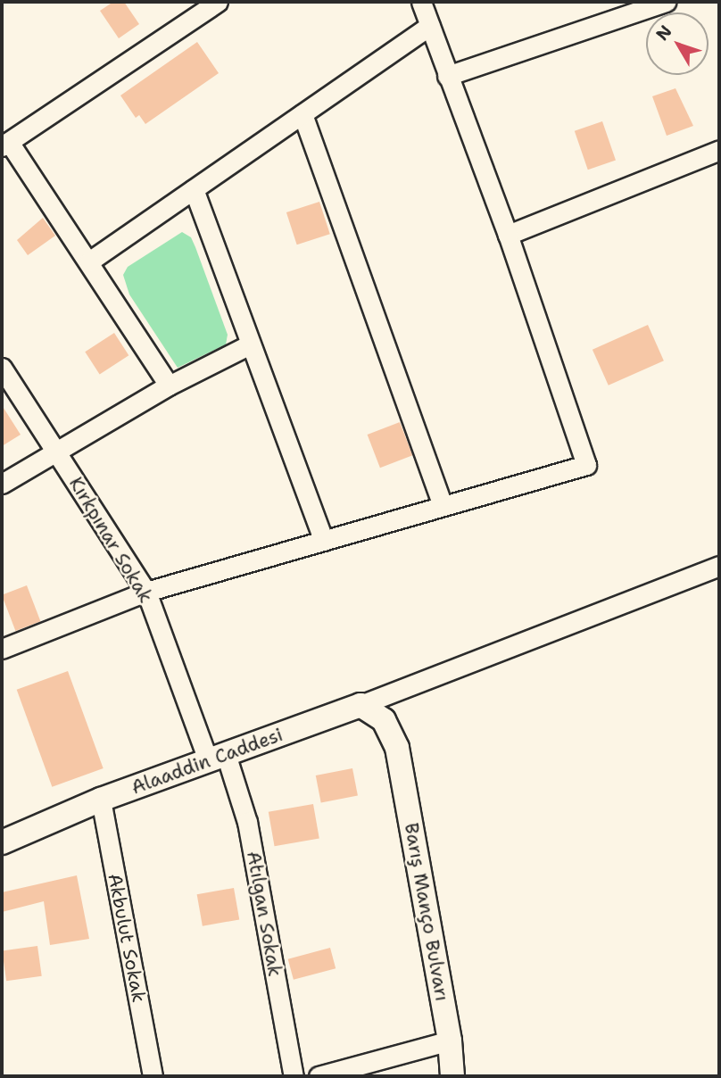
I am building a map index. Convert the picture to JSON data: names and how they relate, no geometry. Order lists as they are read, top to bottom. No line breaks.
{"streets":{"street":["Kırkpınar Sokak","Alaaddin Caddesi","Barış Manço Bulvarı","Atılgan Sokak","Akbulut Sokak"]},"crossings":[["Kırkpınar Sokak","Alaaddin Caddesi"],["Kırkpınar Sokak","Atılgan Sokak"],["Alaaddin Caddesi","Barış Manço Bulvarı"],["Alaaddin Caddesi","Atılgan Sokak"],["Alaaddin Caddesi","Akbulut Sokak"]],"north":"top left"}
